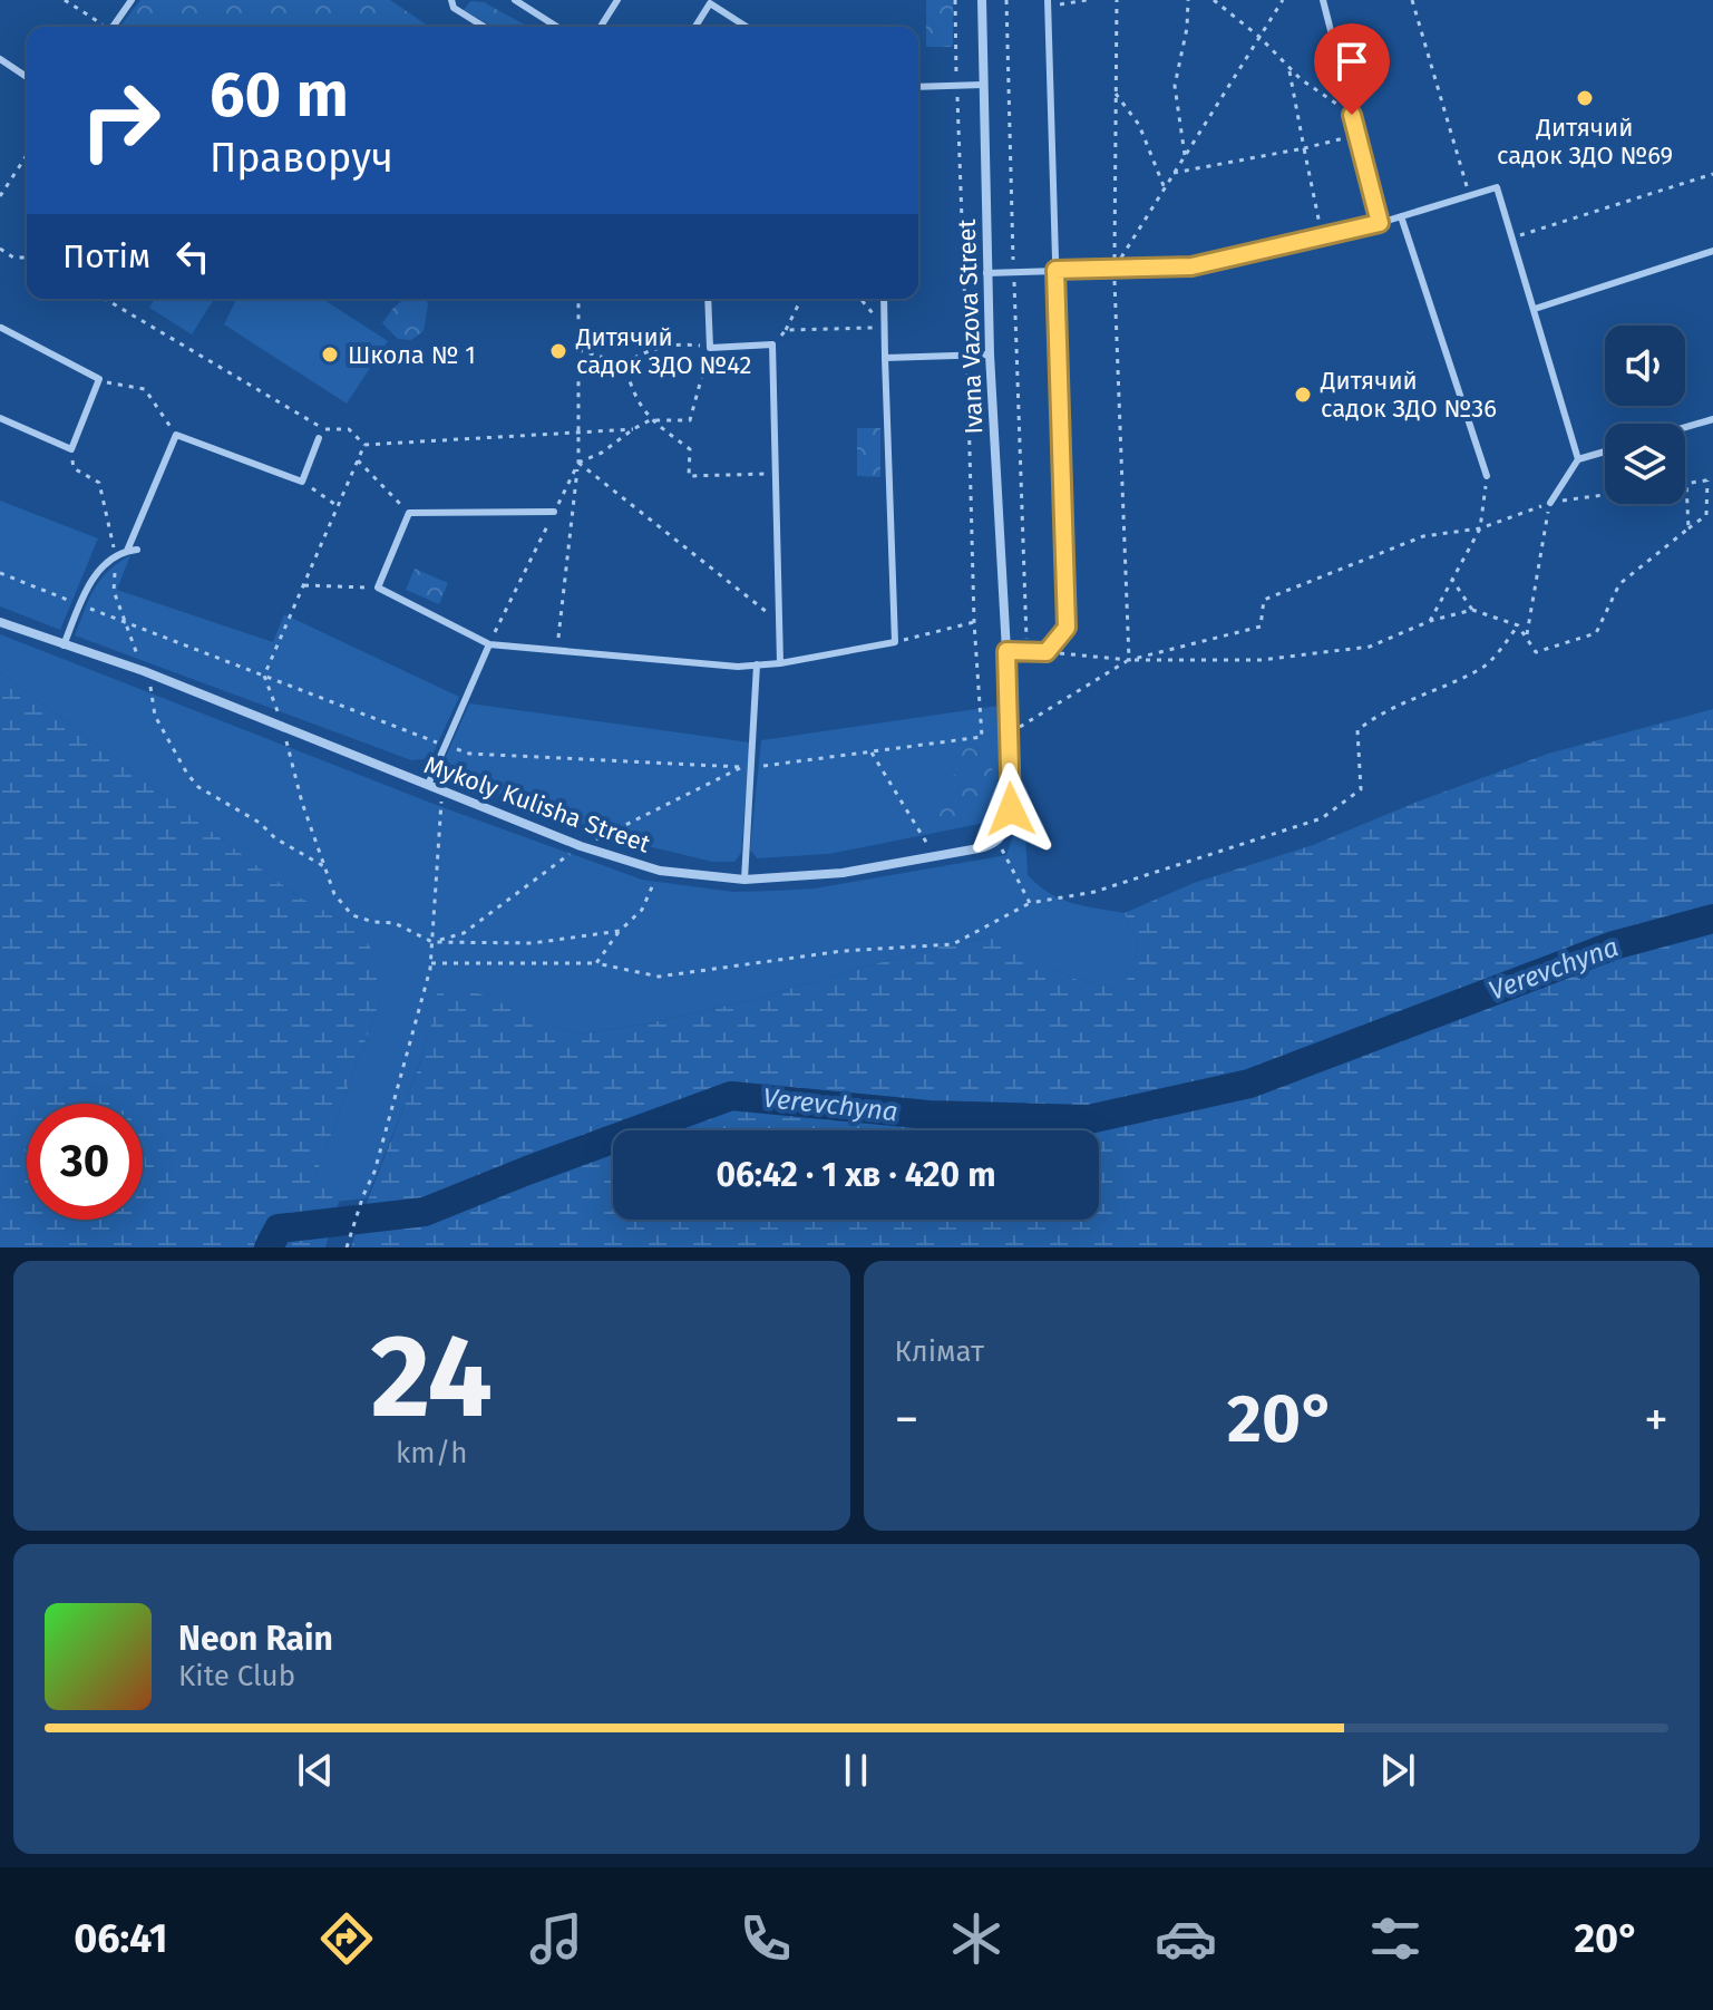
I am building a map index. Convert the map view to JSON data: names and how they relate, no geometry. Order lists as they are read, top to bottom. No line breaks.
{"streets":{"street":["Ivana Vazova Street","Mykoly Kulisha Street"]},"water":["Verevchyna"],"places":["Дитячий садок ЗДО №69","Дитячий садок ЗДО №42","Школа № 1","Дитячий садок ЗДО №36"],"page":{"turn":["60 m","Праворуч"],"then":"Потім","limit":"30","trip":"06:42 · 1 хв · 420 m","tile":[["24","km/h"],"Клімат"],"heat":["−","20°","+"],"song":["Neon Rain","Kite Club"],"tabs":["06:41","20°"]}}
